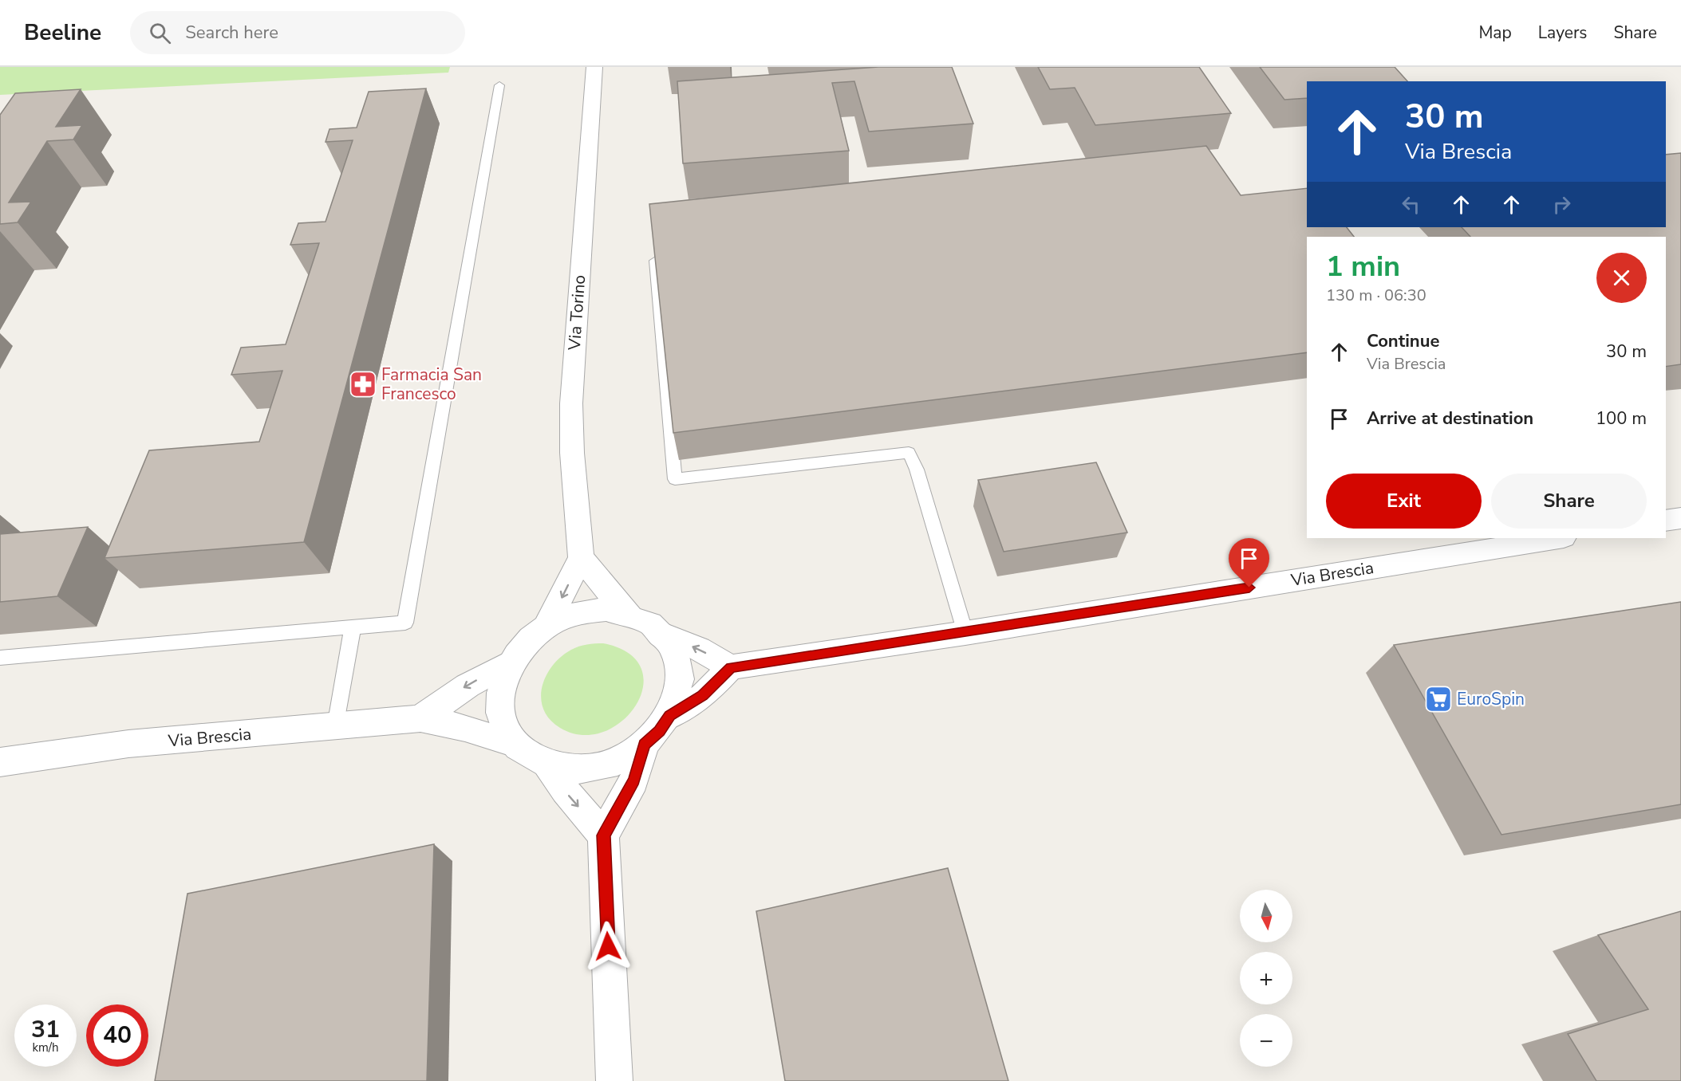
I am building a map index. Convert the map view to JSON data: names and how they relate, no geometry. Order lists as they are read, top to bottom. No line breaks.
{"streets":{"street":["Via Torino","Via Brescia"]},"places":{"pharmacy":["Farmacia San Francesco"],"supermarket":["EuroSpin"]},"north":"bottom","page":{"header":"Beeline","search":"Search here","nav":["Map","Layers","Share"],"turn":["30 m","Via Brescia"],"heading":["1 min","130 m · 06:30"],"list":[{"name":"Continue","note":"Via Brescia","value":"30 m"},{"name":"Arrive at destination","value":"100 m"}],"buttons":["Exit","Share"],"map_buttons":["+","−"],"speed":"31 km/h","limit":"40"}}
